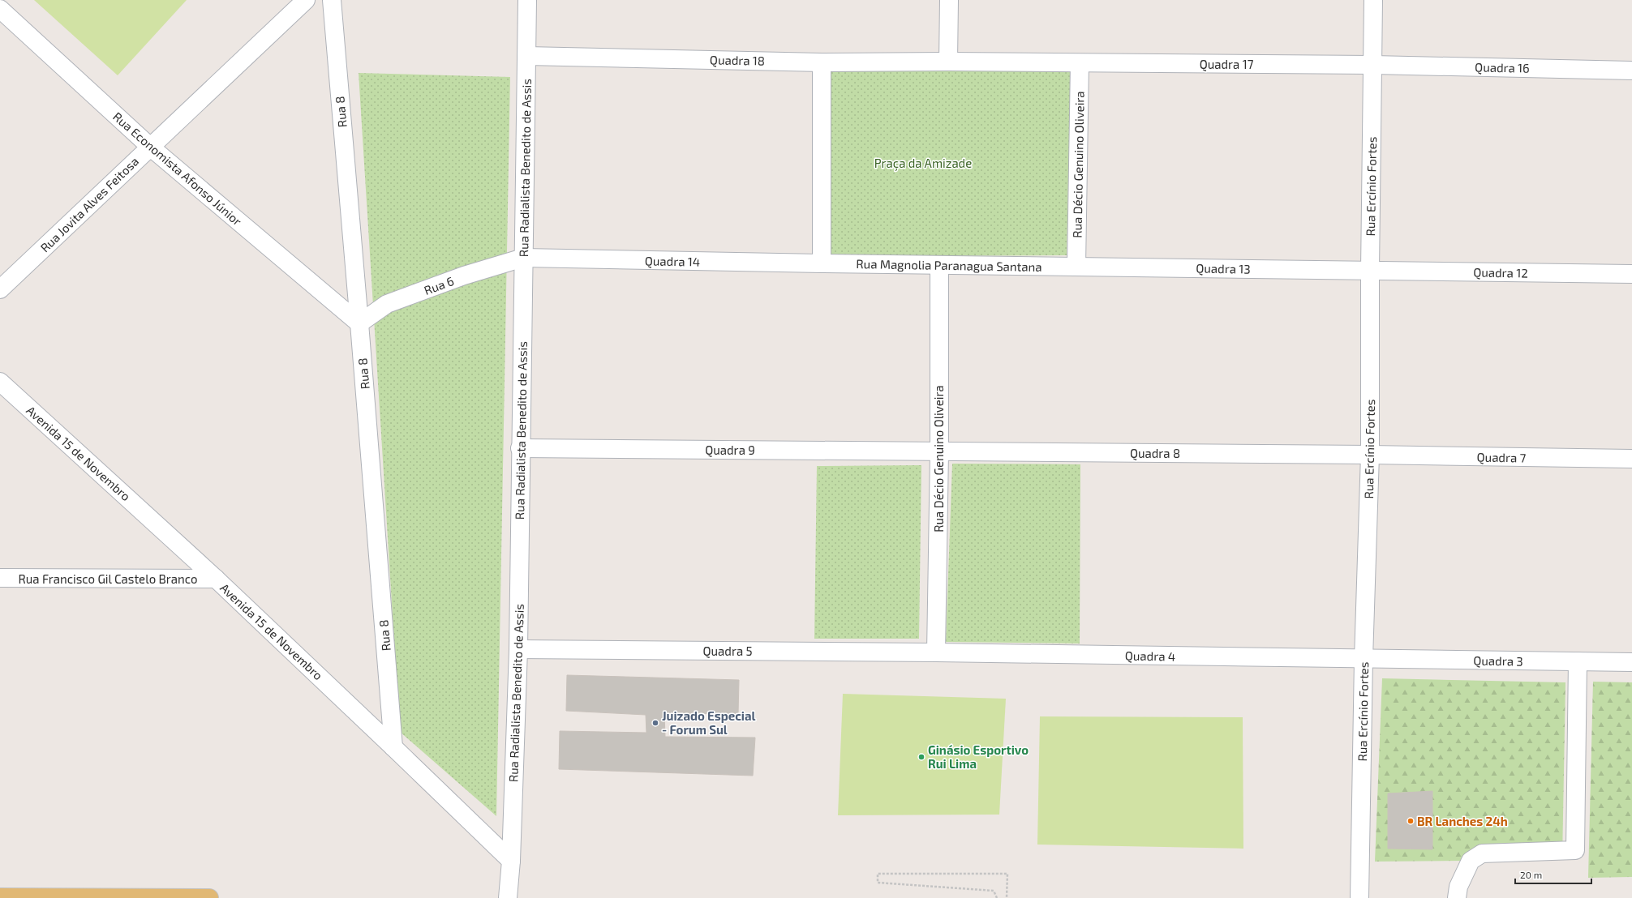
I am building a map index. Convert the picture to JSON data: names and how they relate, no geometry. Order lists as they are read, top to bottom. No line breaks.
{"streets":{"street":["Quadra 18","Quadra 17","Quadra 16","Rua 8","Rua Décio Genuino Oliveira","Rua Radialista Benedito de Assis","Rua Economista Afonso Júnior","Rua Ercínio Fortes","Rua Jovita Alves Feitosa","Quadra 14","Rua Magnolia Paranagua Santana","Quadra 13","Quadra 12","Rua 6","Quadra 9","Avenida 15 de Novembro","Quadra 8","Quadra 7","Rua Francisco Gil Castelo Branco","Quadra 5","Quadra 4","Quadra 3"]},"crossings":[["Quadra 18","Quadra 17"],["Quadra 18","Rua Radialista Benedito de Assis"],["Quadra 17","Quadra 16"],["Quadra 17","Rua Décio Genuino Oliveira"],["Quadra 17","Rua Ercínio Fortes"],["Quadra 16","Rua Ercínio Fortes"],["Rua 8","Rua Economista Afonso Júnior"],["Rua 8","Rua 6"],["Rua 8","Avenida 15 de Novembro"],["Rua Décio Genuino Oliveira","Rua Magnolia Paranagua Santana"],["Rua Décio Genuino Oliveira","Quadra 13"],["Rua Décio Genuino Oliveira","Quadra 9"],["Rua Décio Genuino Oliveira","Quadra 8"],["Rua Décio Genuino Oliveira","Quadra 5"],["Rua Décio Genuino Oliveira","Quadra 4"],["Rua Radialista Benedito de Assis","Quadra 14"],["Rua Radialista Benedito de Assis","Rua 6"],["Rua Radialista Benedito de Assis","Quadra 9"],["Rua Radialista Benedito de Assis","Avenida 15 de Novembro"],["Rua Radialista Benedito de Assis","Quadra 5"],["Rua Economista Afonso Júnior","Rua Jovita Alves Feitosa"],["Rua Economista Afonso Júnior","Rua 6"],["Rua Ercínio Fortes","Quadra 13"],["Rua Ercínio Fortes","Quadra 12"],["Rua Ercínio Fortes","Quadra 8"],["Rua Ercínio Fortes","Quadra 7"],["Rua Ercínio Fortes","Quadra 4"],["Rua Ercínio Fortes","Quadra 3"],["Quadra 14","Rua Magnolia Paranagua Santana"],["Quadra 14","Rua 6"],["Rua Magnolia Paranagua Santana","Quadra 13"],["Quadra 13","Quadra 12"],["Quadra 9","Quadra 8"],["Avenida 15 de Novembro","Rua Francisco Gil Castelo Branco"],["Quadra 8","Quadra 7"],["Quadra 5","Quadra 4"],["Quadra 4","Quadra 3"]],"parks":["Praça da Amizade"],"places":["Juizado Especial - Forum Sul","Ginásio Esportivo Rui Lima","BR Lanches 24h"],"scale_bar":"20 m"}
